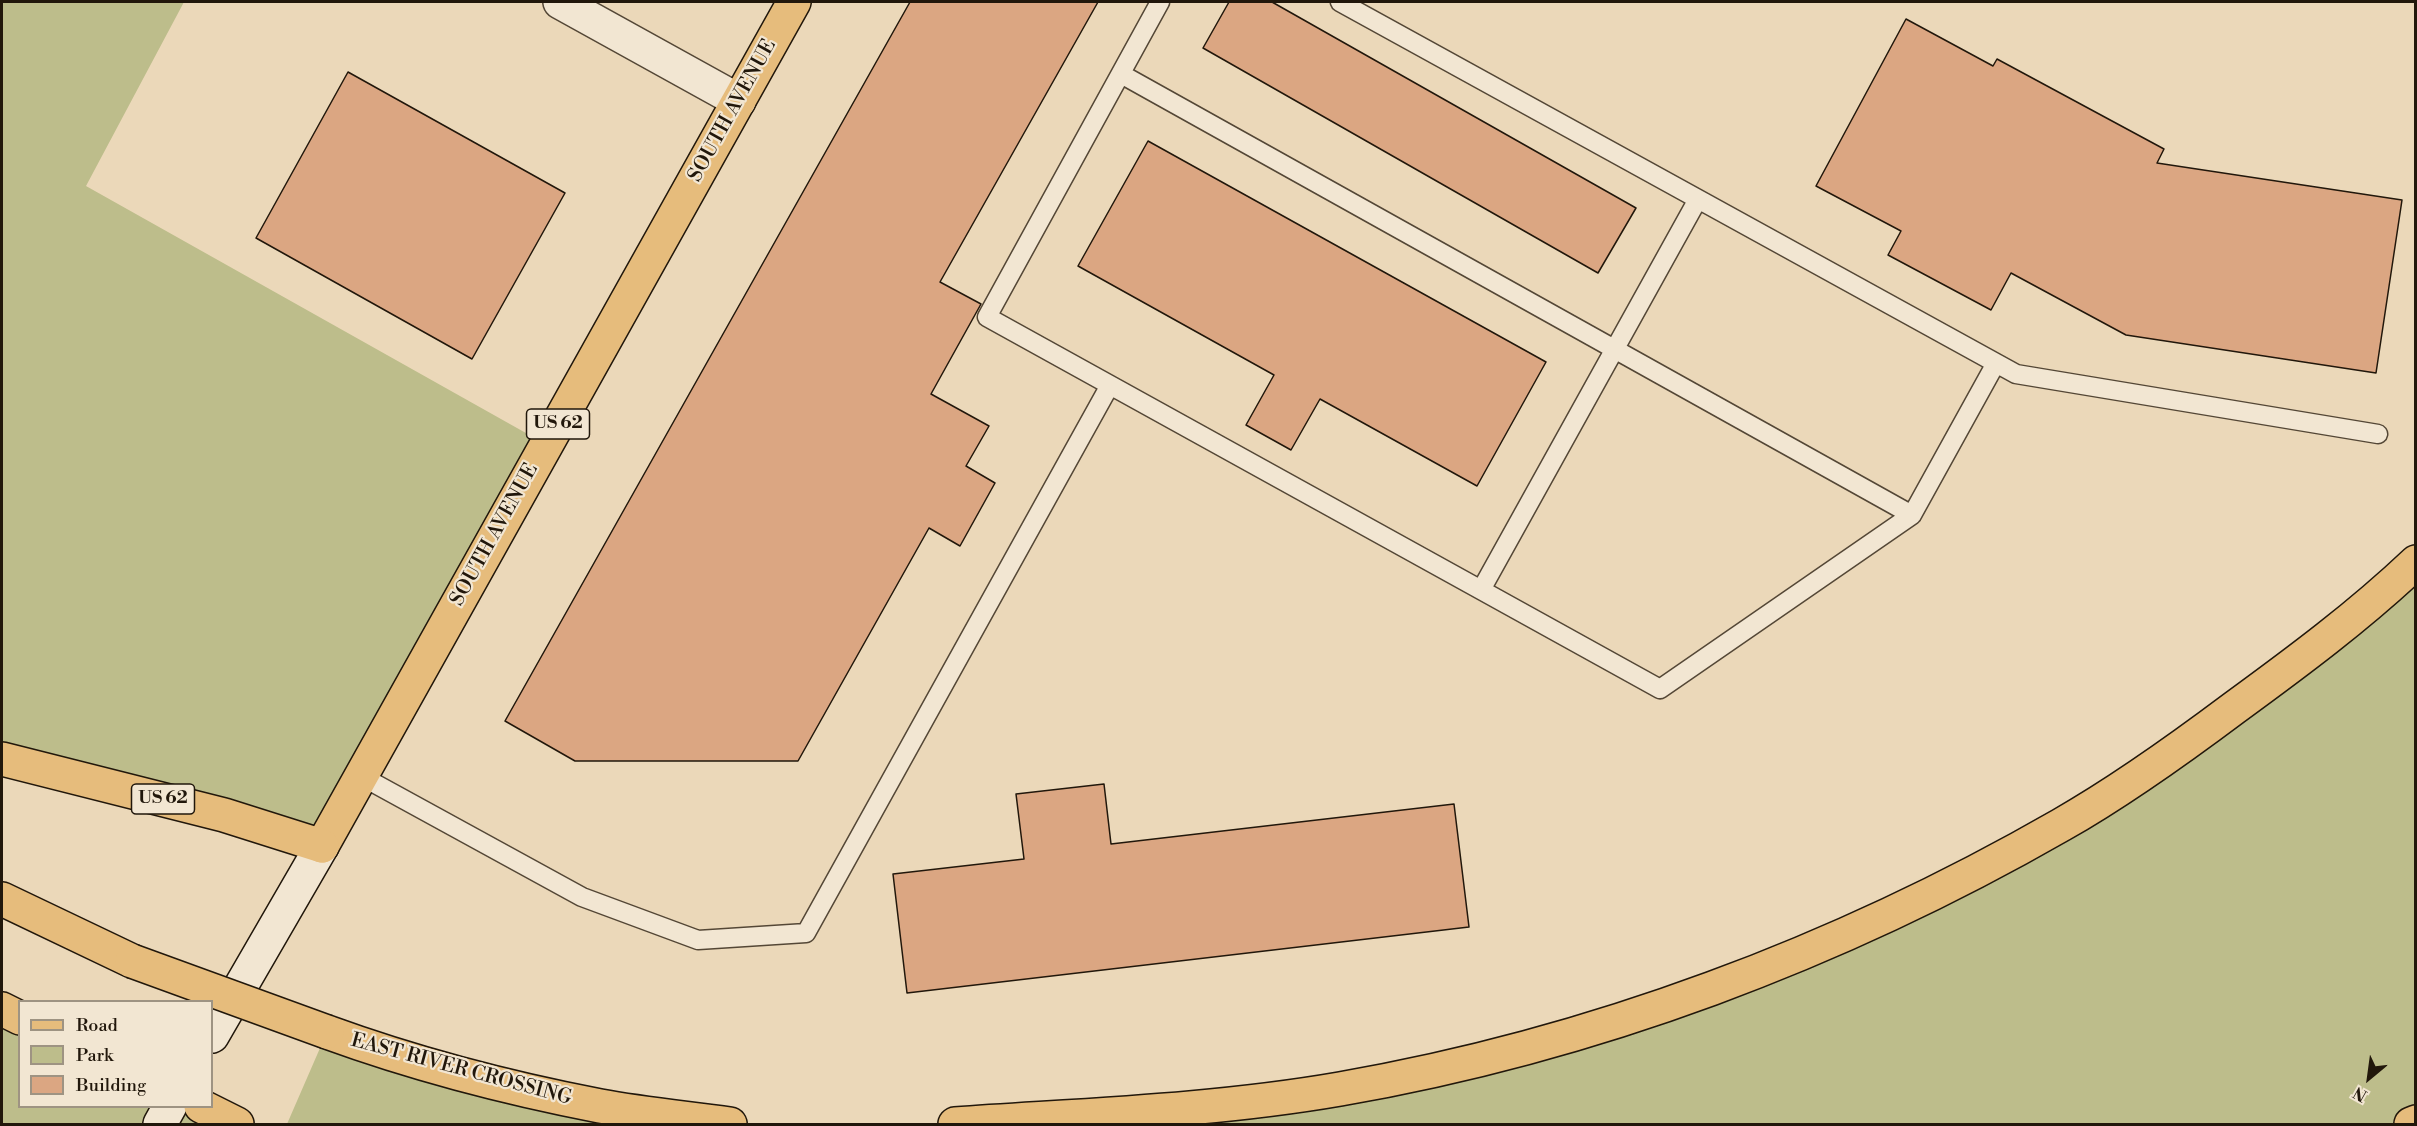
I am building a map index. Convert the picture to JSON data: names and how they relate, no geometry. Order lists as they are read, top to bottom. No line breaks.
{"streets":{"main road":["SOUTH AVENUE","US 62","EAST RIVER CROSSING"]},"crossings":[["SOUTH AVENUE","US 62"]],"legend":["Road","Park","Building"],"north":"bottom left"}
